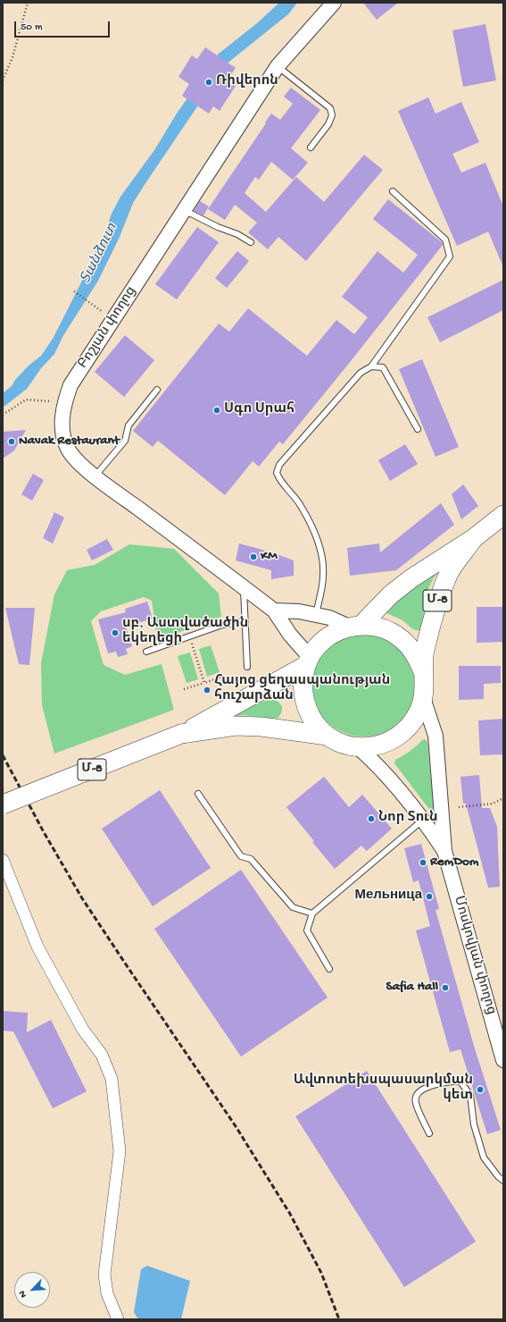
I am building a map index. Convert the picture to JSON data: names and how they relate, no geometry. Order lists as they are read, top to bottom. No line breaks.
{"streets":{"highway":["Մ-8"],"street":["Բոշյան փողոց","Մոսկովյան փողոց"]},"crossings":[["Բոշյան փողոց","Մ-8"],["Բոշյան փողոց","Մոսկովյան փողոց"],["Մ-8","Մոսկովյան փողոց"]],"water":["Տանձուտ"],"places":["Ռիվերոն","Սգո Սրահ","Navak Restaurant","KM","սբ. Աստվածածին եկեղեցի","Հայոց ցեղասպանության հուշարձան","Նոր Տուն","RemDom","Мельница","Safia Hall","Ավտոտեխսպասարկման կետ"],"scale_bar":"50 m","north":"bottom left"}
